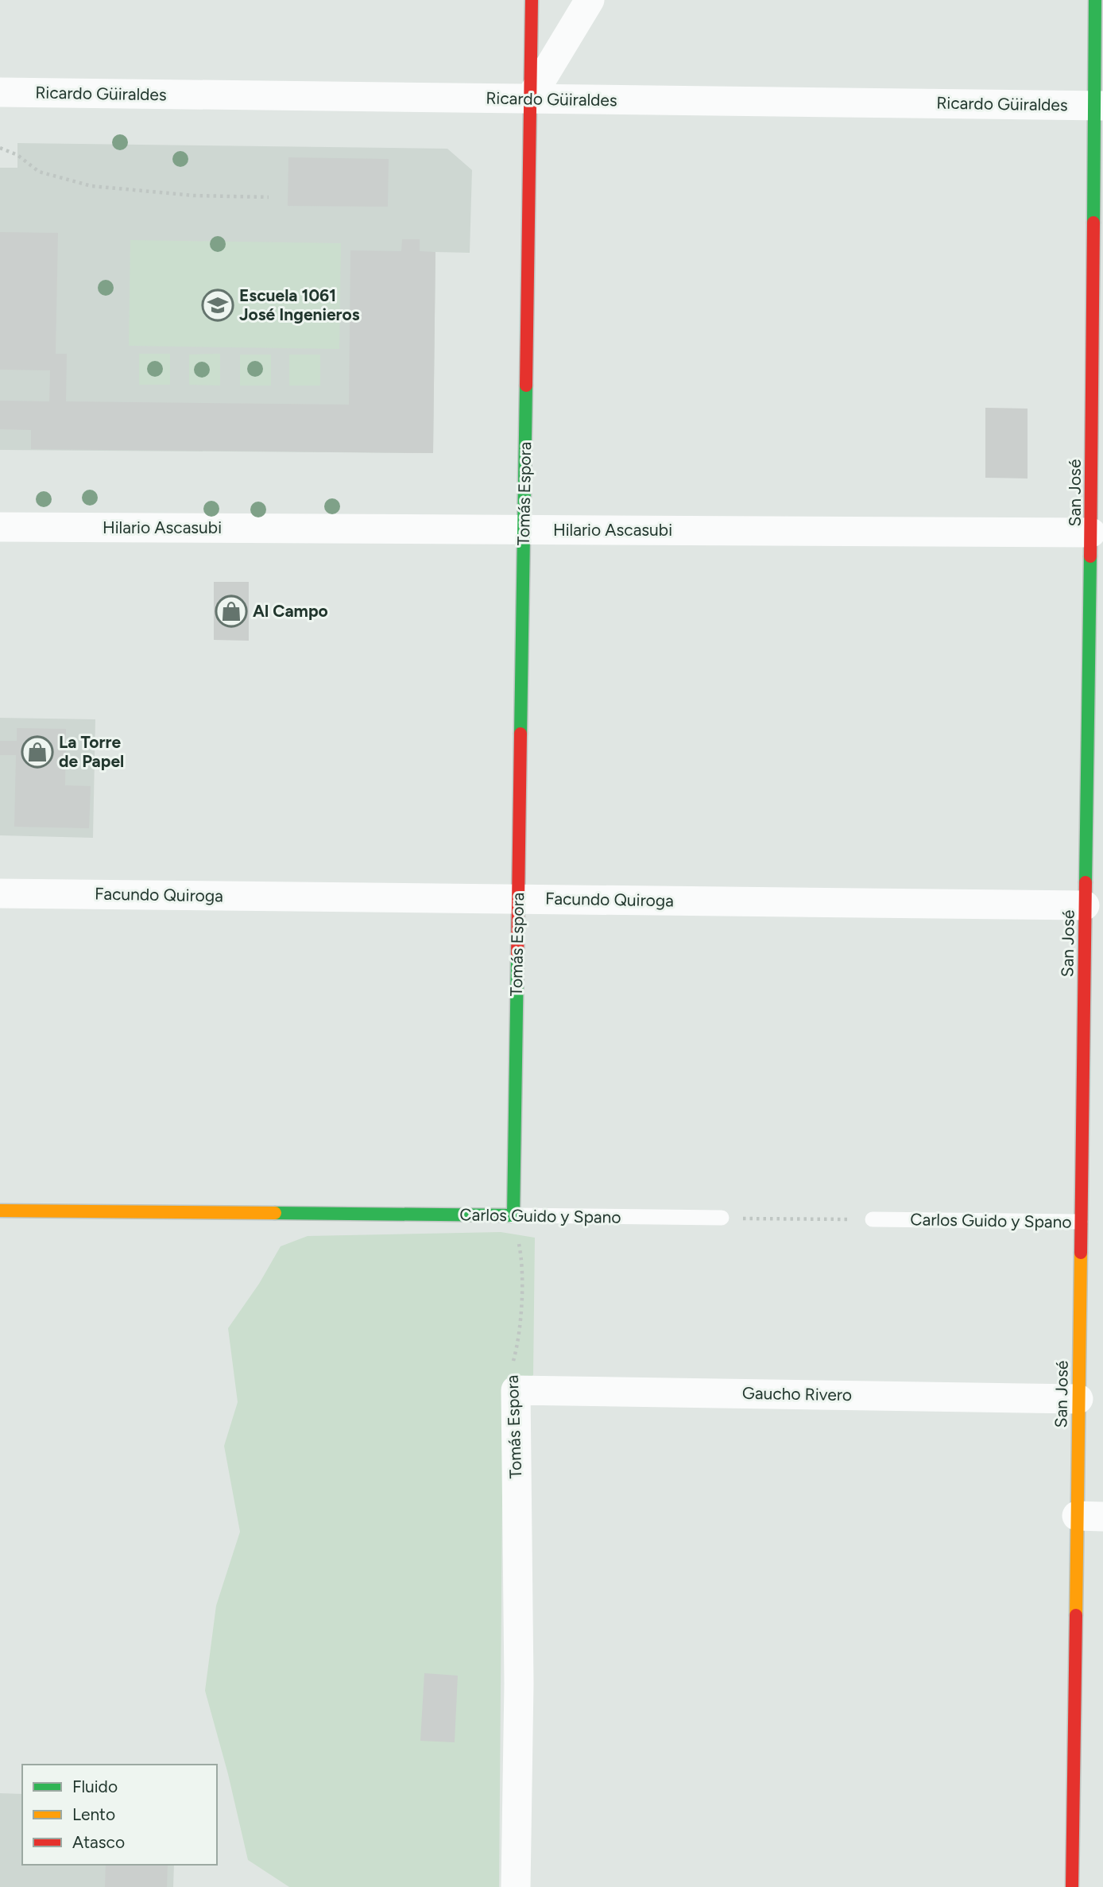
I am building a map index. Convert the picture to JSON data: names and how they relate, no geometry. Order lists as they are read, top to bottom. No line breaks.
{"streets":{"street":["Ricardo Güiraldes","San José","Tomás Espora","Hilario Ascasubi","Facundo Quiroga","Carlos Guido y Spano","Gaucho Rivero"]},"crossings":[["Ricardo Güiraldes","San José"],["Ricardo Güiraldes","Tomás Espora"],["San José","Hilario Ascasubi"],["San José","Facundo Quiroga"],["San José","Carlos Guido y Spano"],["San José","Gaucho Rivero"],["Tomás Espora","Hilario Ascasubi"],["Tomás Espora","Facundo Quiroga"],["Tomás Espora","Carlos Guido y Spano"],["Tomás Espora","Gaucho Rivero"]],"places":{"school or university":["Escuela 1061 José Ingenieros"],"shop":["Al Campo","La Torre de Papel"]},"legend":["Fluido","Lento","Atasco"]}
